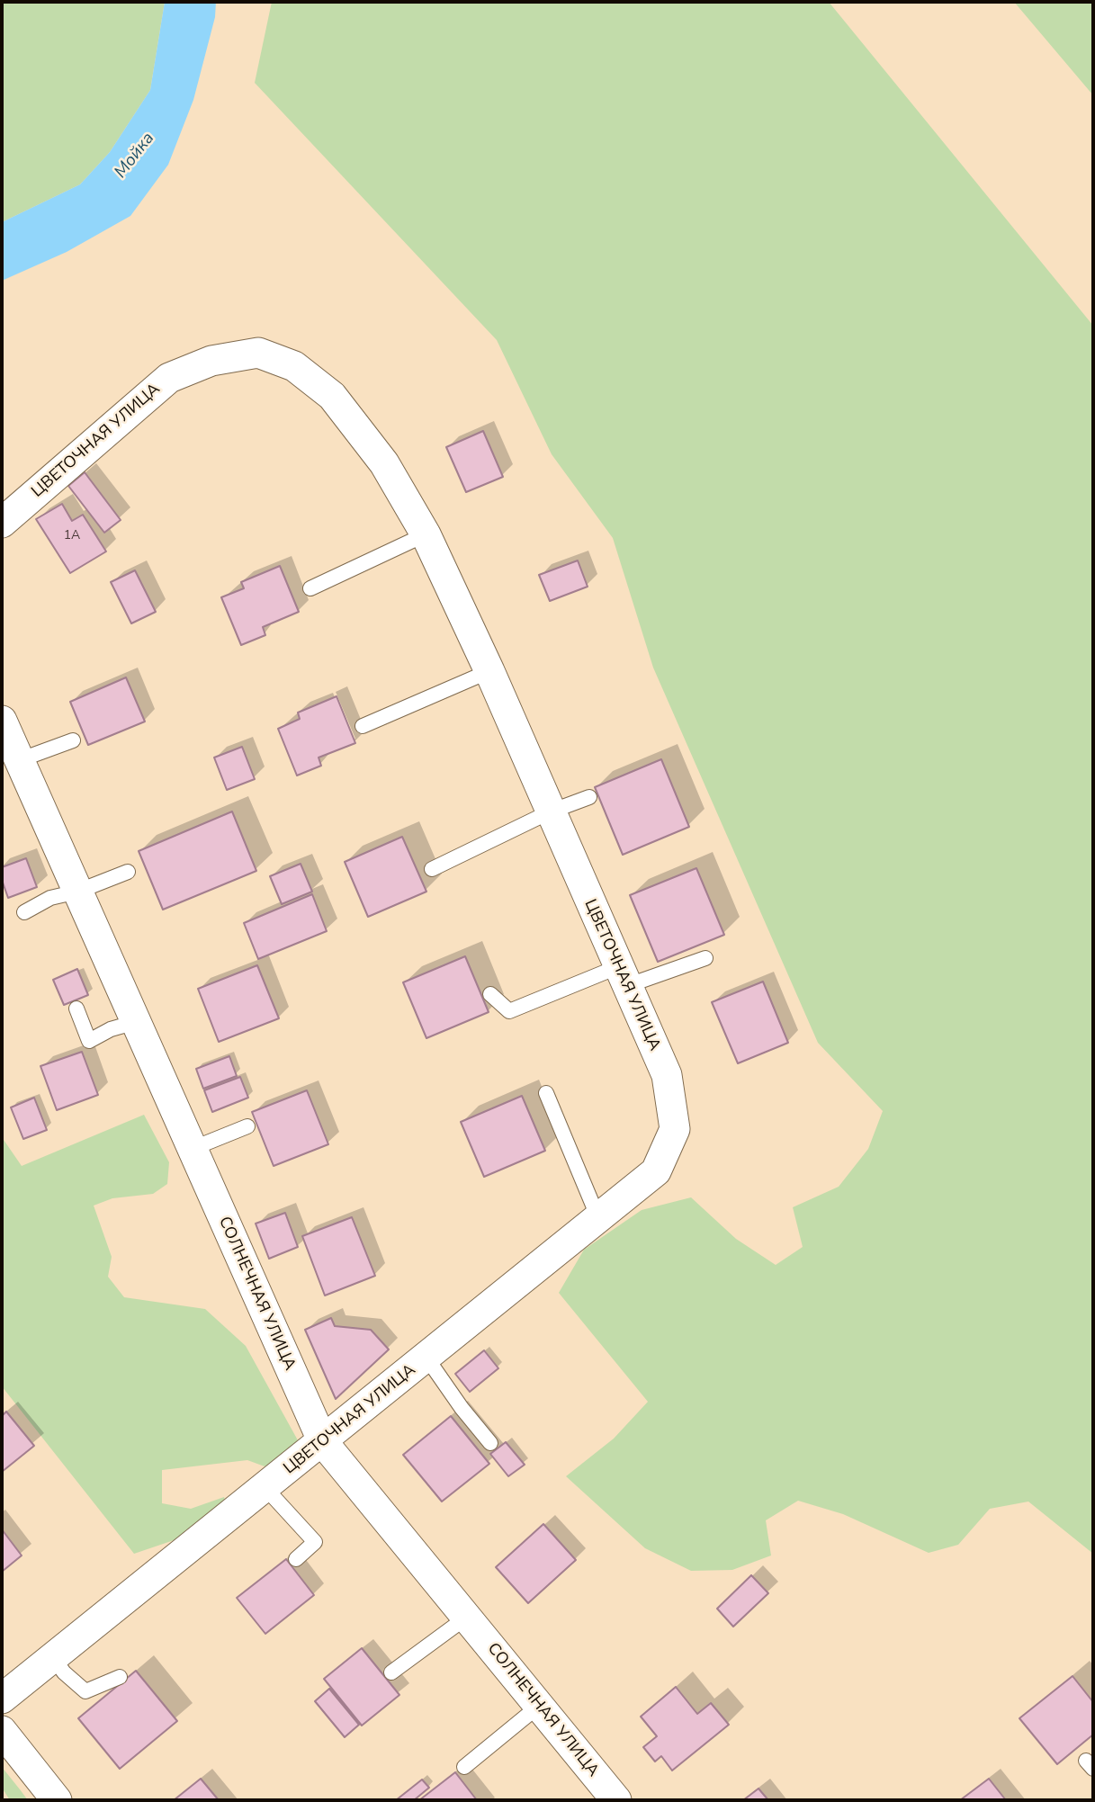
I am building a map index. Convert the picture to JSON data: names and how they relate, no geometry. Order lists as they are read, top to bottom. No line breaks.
{"streets":{"street":["ЦВЕТОЧНАЯ УЛИЦА","СОЛНЕЧНАЯ УЛИЦА"]},"crossings":[["ЦВЕТОЧНАЯ УЛИЦА","СОЛНЕЧНАЯ УЛИЦА"]],"water":["Мойка"],"house_numbers":["1А"]}
